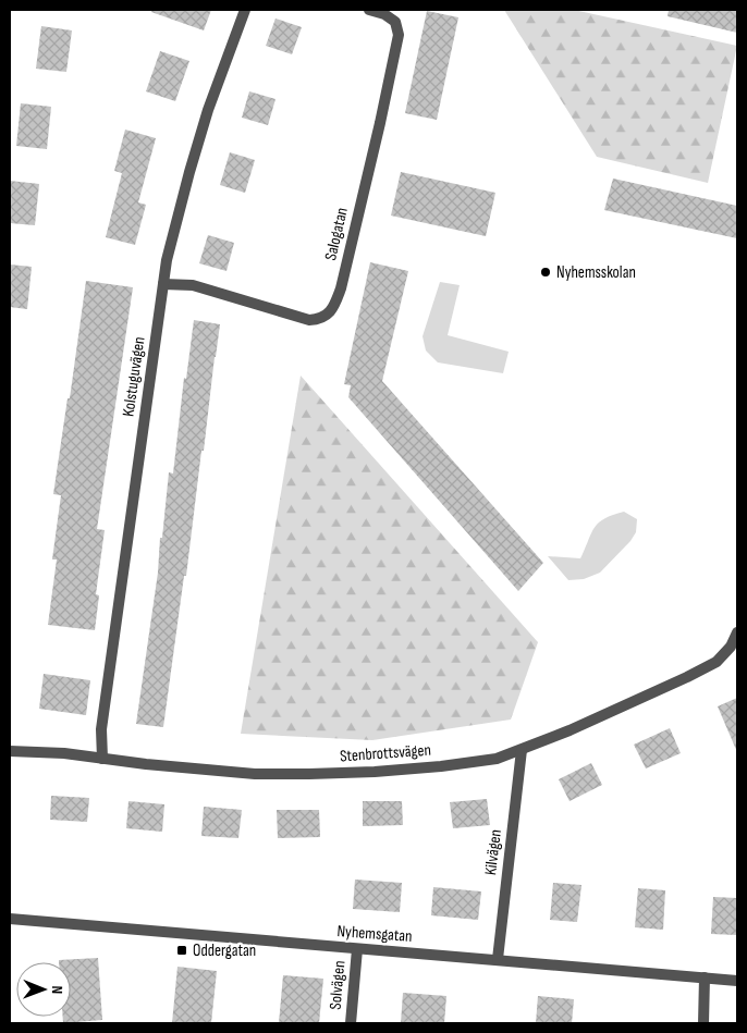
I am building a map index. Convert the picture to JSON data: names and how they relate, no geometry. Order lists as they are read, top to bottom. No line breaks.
{"streets":{"street":["Salogatan","Kolstuguvägen","Stenbrottsvägen","Kilvägen","Nyhemsgatan","Solvägen"]},"crossings":[["Salogatan","Kolstuguvägen"],["Kolstuguvägen","Stenbrottsvägen"],["Stenbrottsvägen","Kilvägen"],["Kilvägen","Nyhemsgatan"],["Nyhemsgatan","Solvägen"]],"places":{"other":["Nyhemsskolan"],"transit":["Oddergatan"]},"north":"right"}
